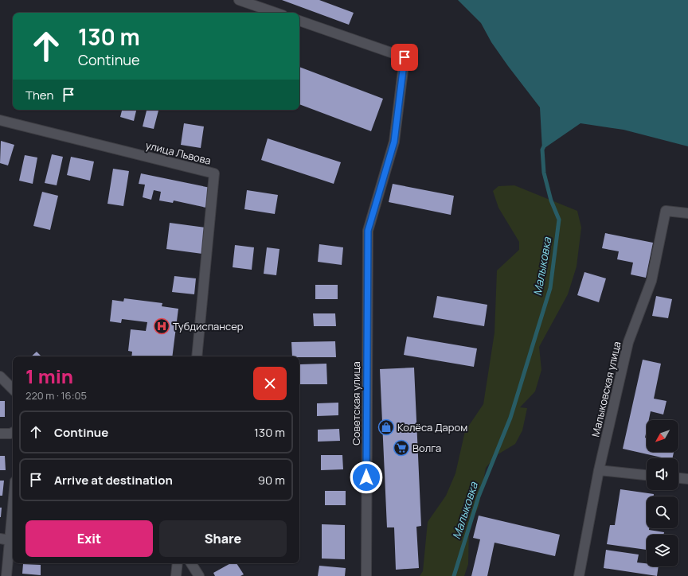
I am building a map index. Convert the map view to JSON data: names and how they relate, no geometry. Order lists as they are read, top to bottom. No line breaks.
{"streets":{"street":["улица Львова","Малыковская улица","Советская улица"]},"water":["Малыковка"],"places":{"hospital":["Тубдиспансер"],"shop":["Колёса Даром"],"supermarket":["Волга"]},"north":"bottom left","page":{"turn":["130 m","Continue"],"then":"Then","heading":["1 min","220 m · 16:05"],"list":[{"name":"Continue","value":"130 m"},{"name":"Arrive at destination","value":"90 m"}],"buttons":["Exit","Share"]}}
